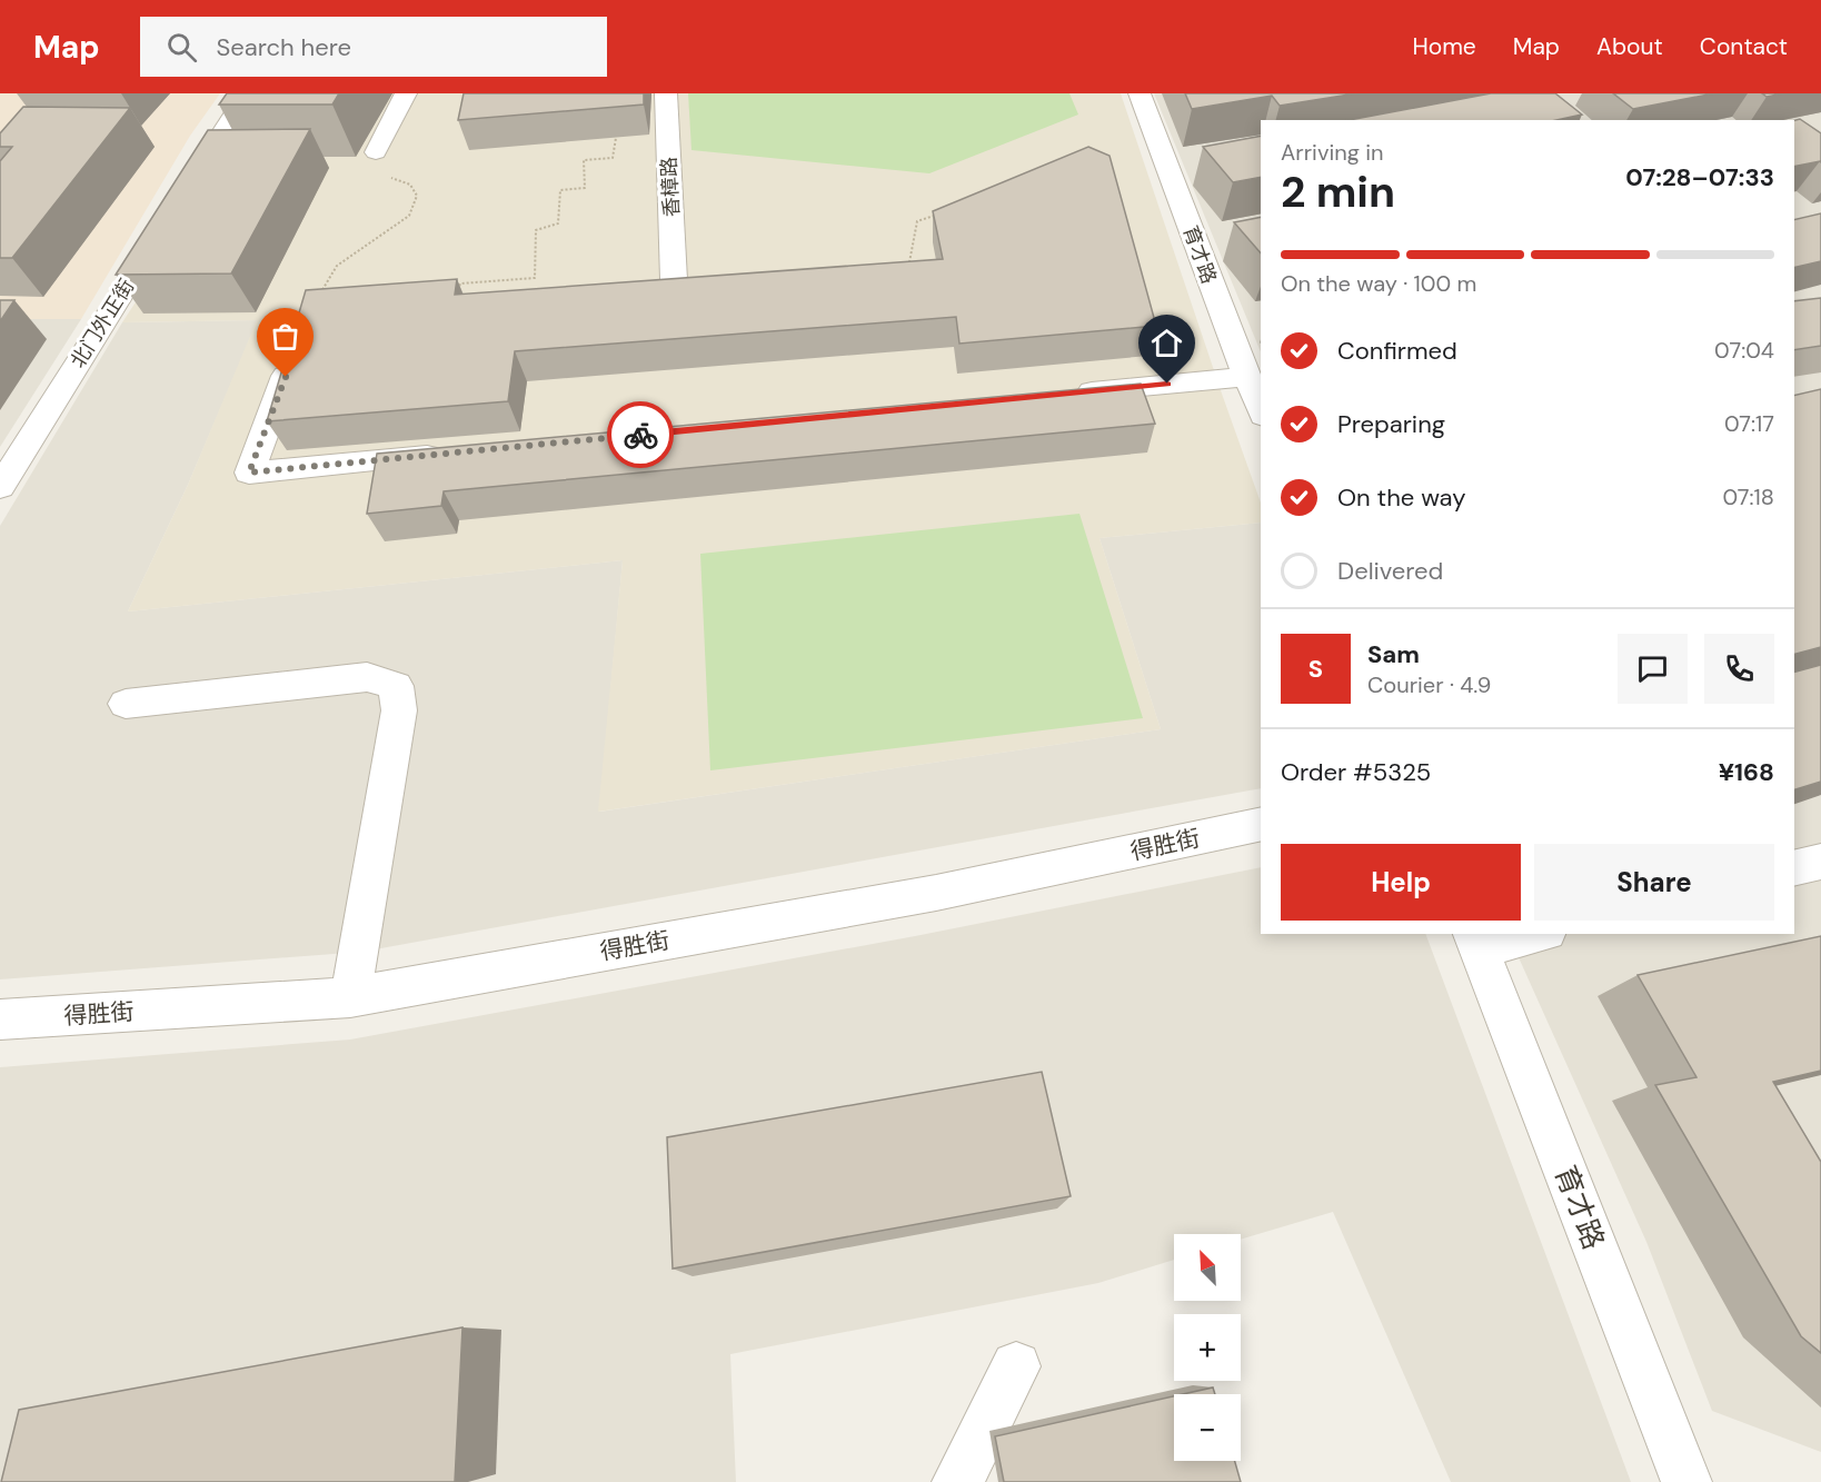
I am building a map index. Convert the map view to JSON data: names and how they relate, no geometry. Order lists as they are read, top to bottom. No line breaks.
{"streets":{"street":["香樟路","育才路","北门外正街","得胜街"]},"north":"top left","page":{"header":"Map","search":"Search here","nav":["Home","Map","About","Contact"],"heading":["2 min","Arriving in","07:28–07:33"],"panel":["Sam","Courier · 4.9","Order #5325","¥168"],"bar":"On the way · 100 m","list":[["Confirmed","07:04"],["Preparing","07:17"],["On the way","07:18"],"Delivered"],"round":"S","buttons":["Help","Share"],"map_buttons":["+","−"]}}
